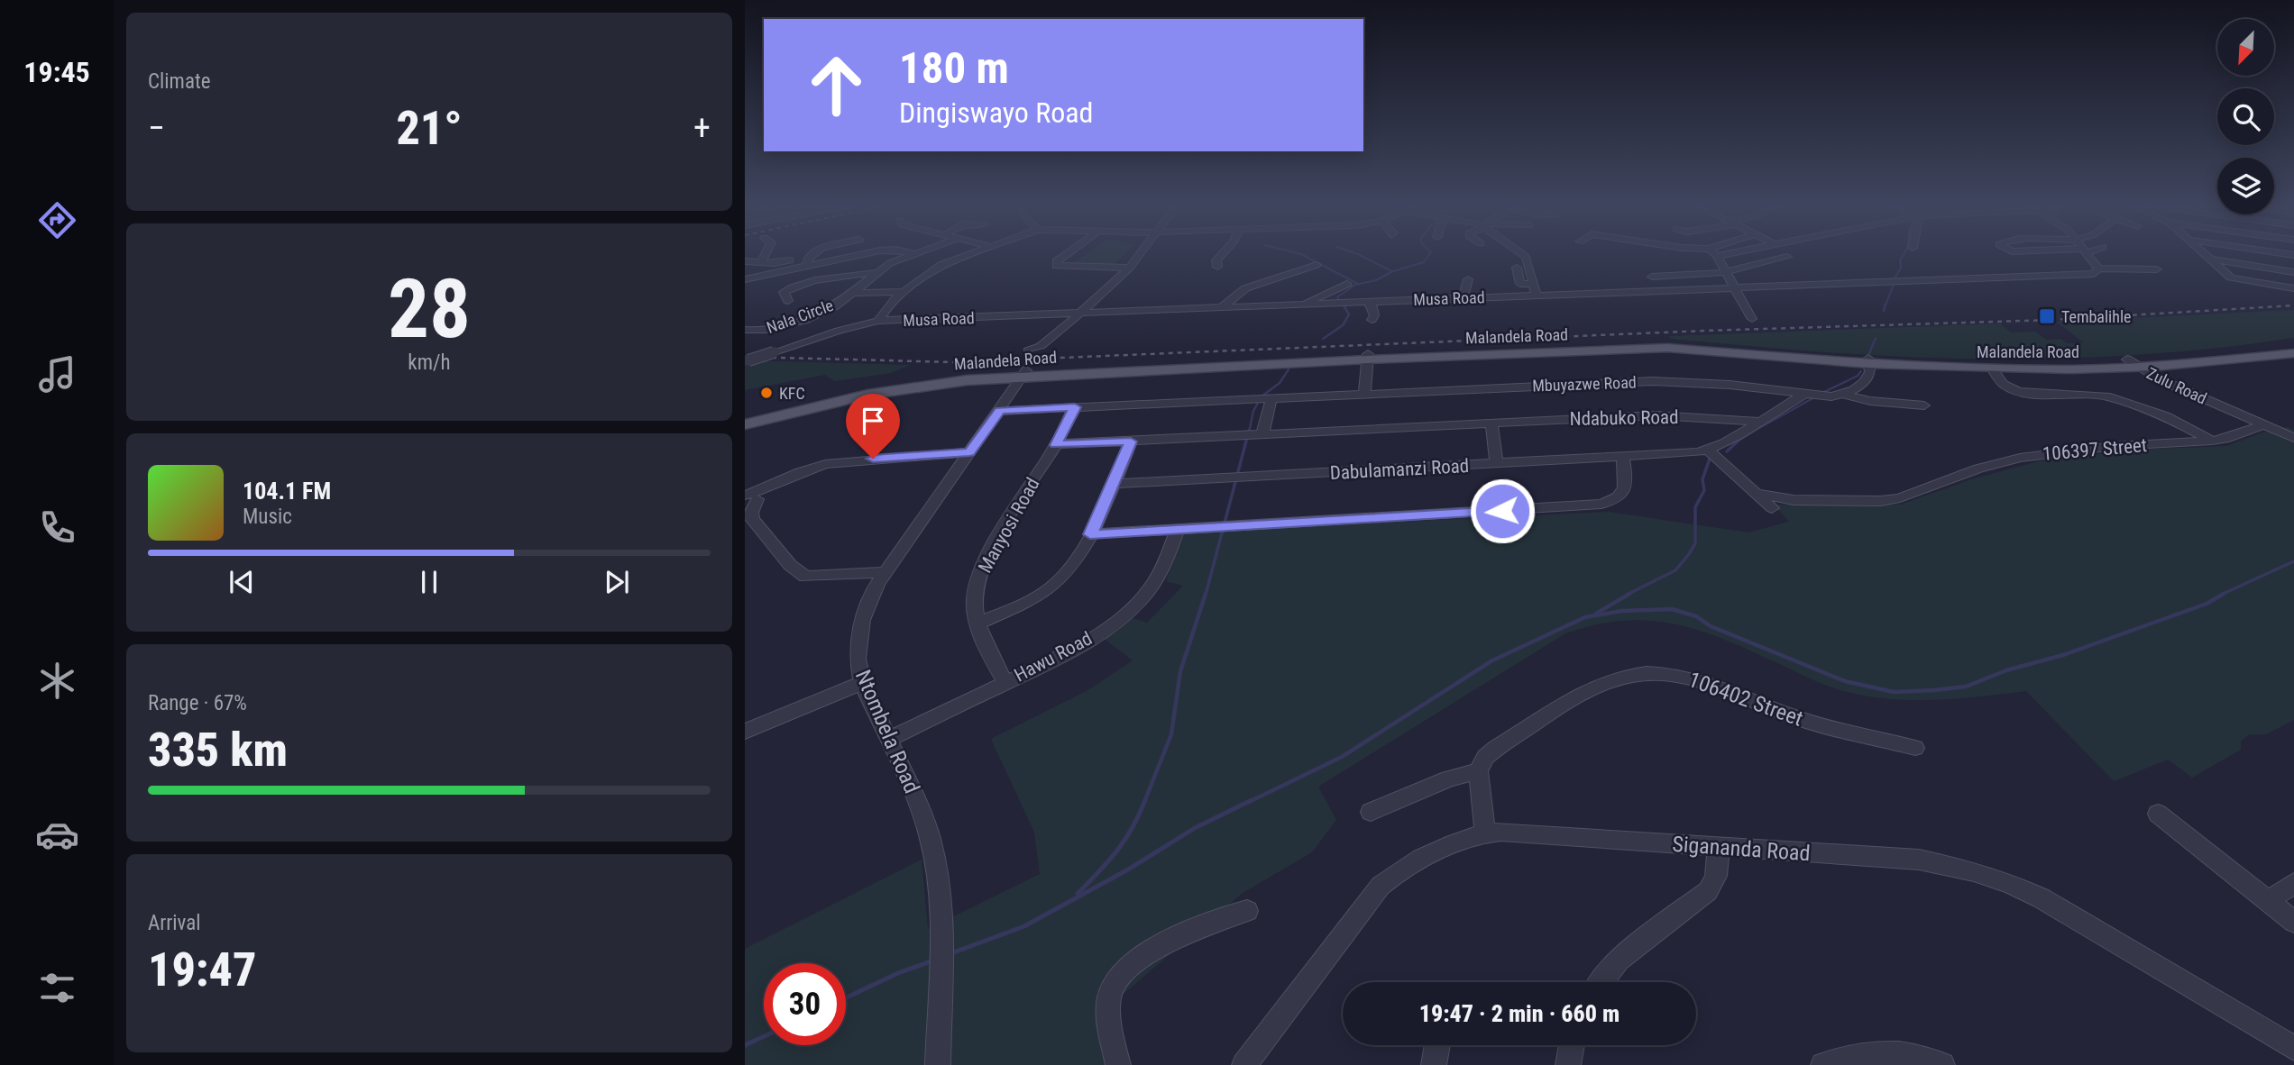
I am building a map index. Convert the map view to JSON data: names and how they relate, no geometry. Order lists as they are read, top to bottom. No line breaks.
{"streets":{"main road":["Malandela Road"],"street":["Musa Road","Nala Circle","Mbuyazwe Road","Zulu Road","Ndabuko Road","106397 Street","Dabulamanzi Road","Manyosi Road","Hawu Road","106402 Street","Ntombela Road","Sigananda Road"]},"crossings":[["Malandela Road","Zulu Road"],["Malandela Road","106397 Street"],["Malandela Road","Ntombela Road"],["Mbuyazwe Road","Dabulamanzi Road"],["Mbuyazwe Road","Manyosi Road"],["Mbuyazwe Road","Ntombela Road"],["Zulu Road","106397 Street"],["Ndabuko Road","Dabulamanzi Road"],["Ndabuko Road","Manyosi Road"],["Manyosi Road","Hawu Road"],["Hawu Road","Ntombela Road"]],"places":{"transit":["Tembalihle"],"other":["KFC"]},"north":"bottom left","page":{"tabs":"19:45","tile":["Climate",["28","km/h"],["Range · 67%","335 km"],["Arrival","19:47"]],"turn":["180 m","Dingiswayo Road"],"heat":["−","21°","+"],"song":["104.1 FM","Music"],"limit":"30","trip":"19:47 · 2 min · 660 m"}}
